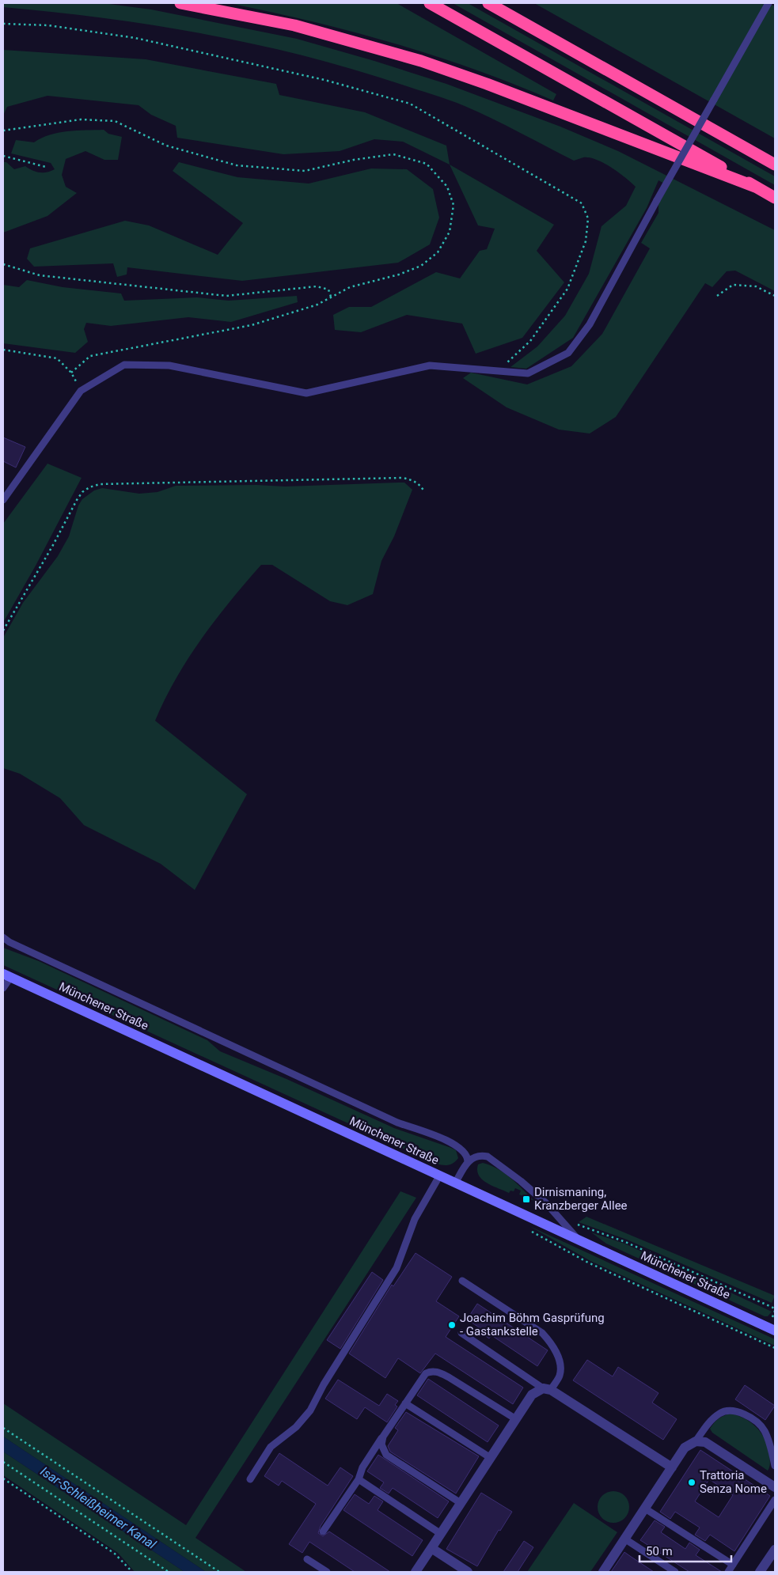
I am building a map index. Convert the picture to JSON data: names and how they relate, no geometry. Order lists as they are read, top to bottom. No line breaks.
{"streets":{"main road":["Münchener Straße"]},"water":["Isar-Schleißheimer Kanal"],"places":{"transit":["Dirnismaning, Kranzberger Allee"],"other":["Joachim Böhm Gasprüfung - Gastankstelle","Trattoria Senza Nome"]},"scale_bar":"50 m"}
